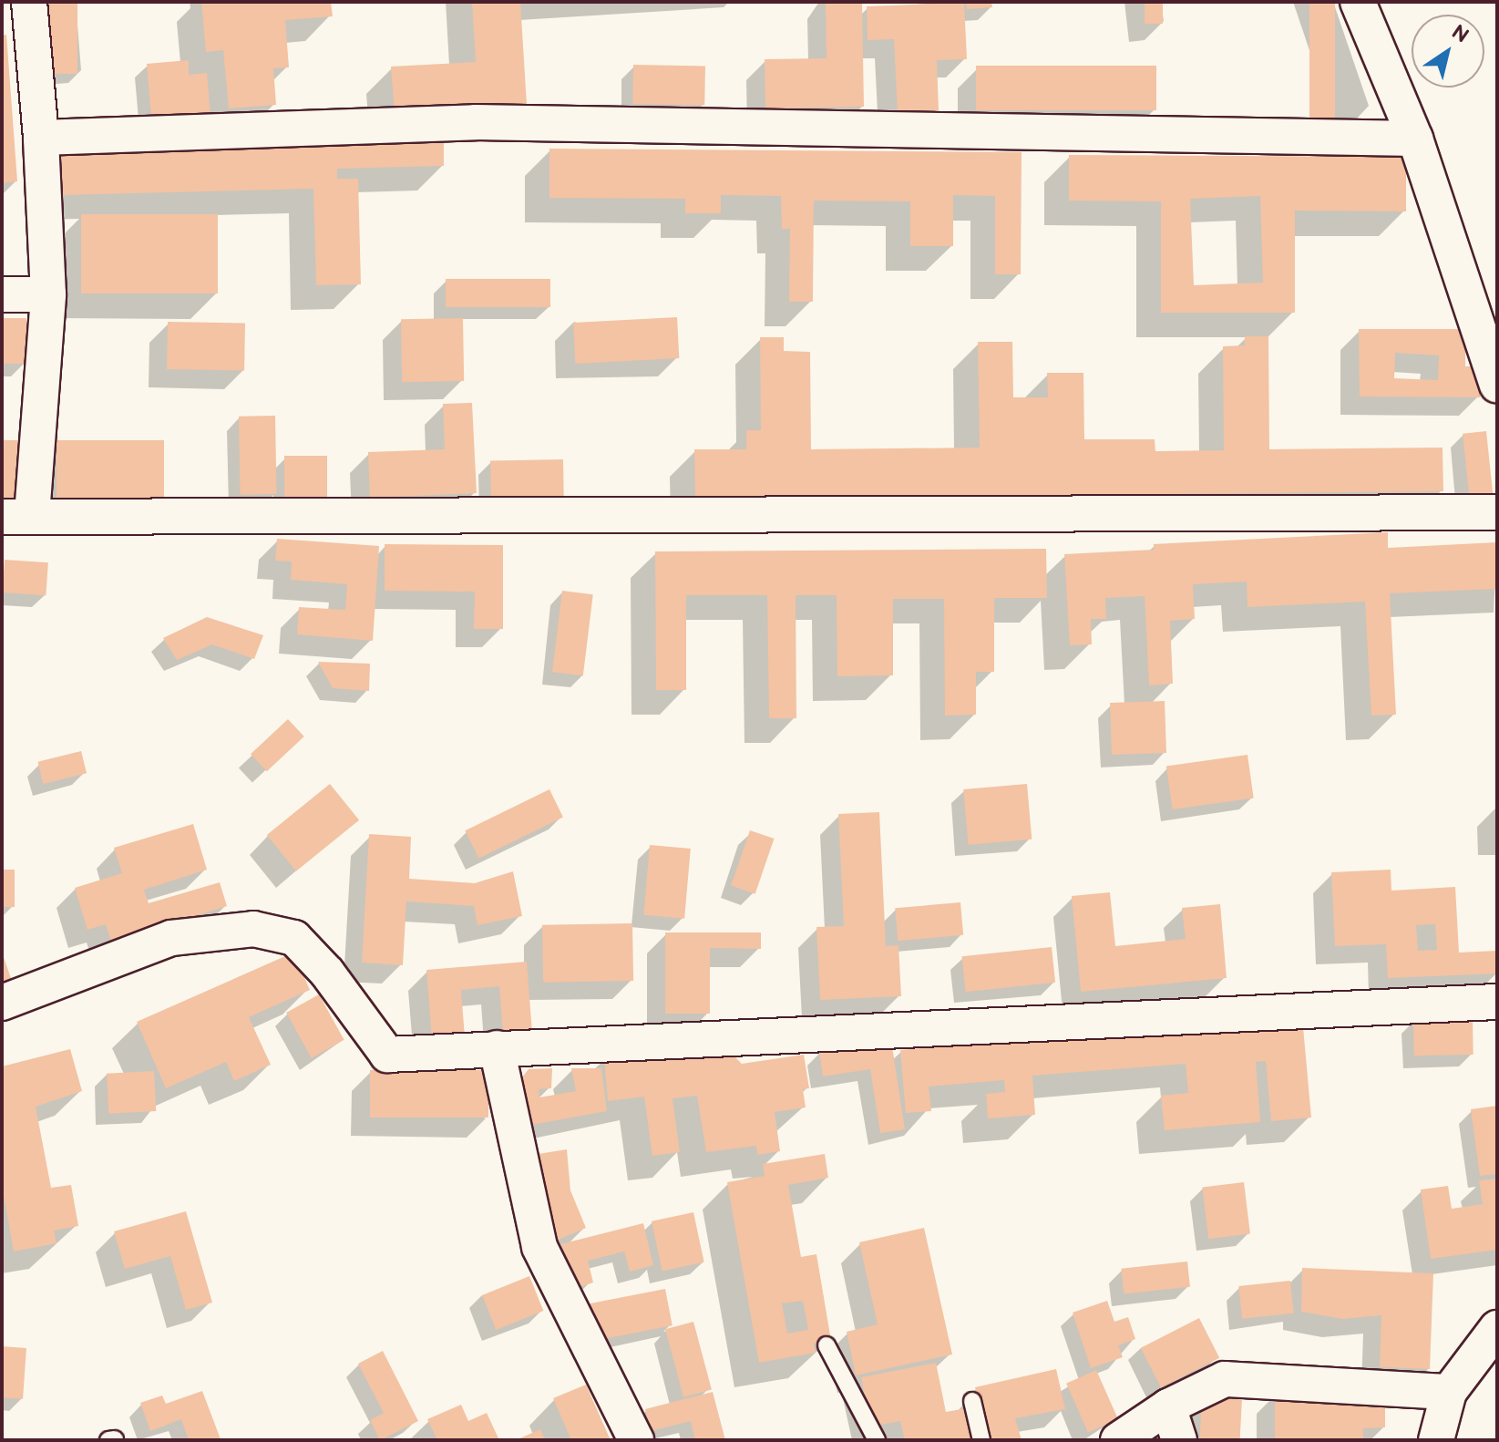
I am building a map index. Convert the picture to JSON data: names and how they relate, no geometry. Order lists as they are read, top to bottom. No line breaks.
{"north":"top right"}
